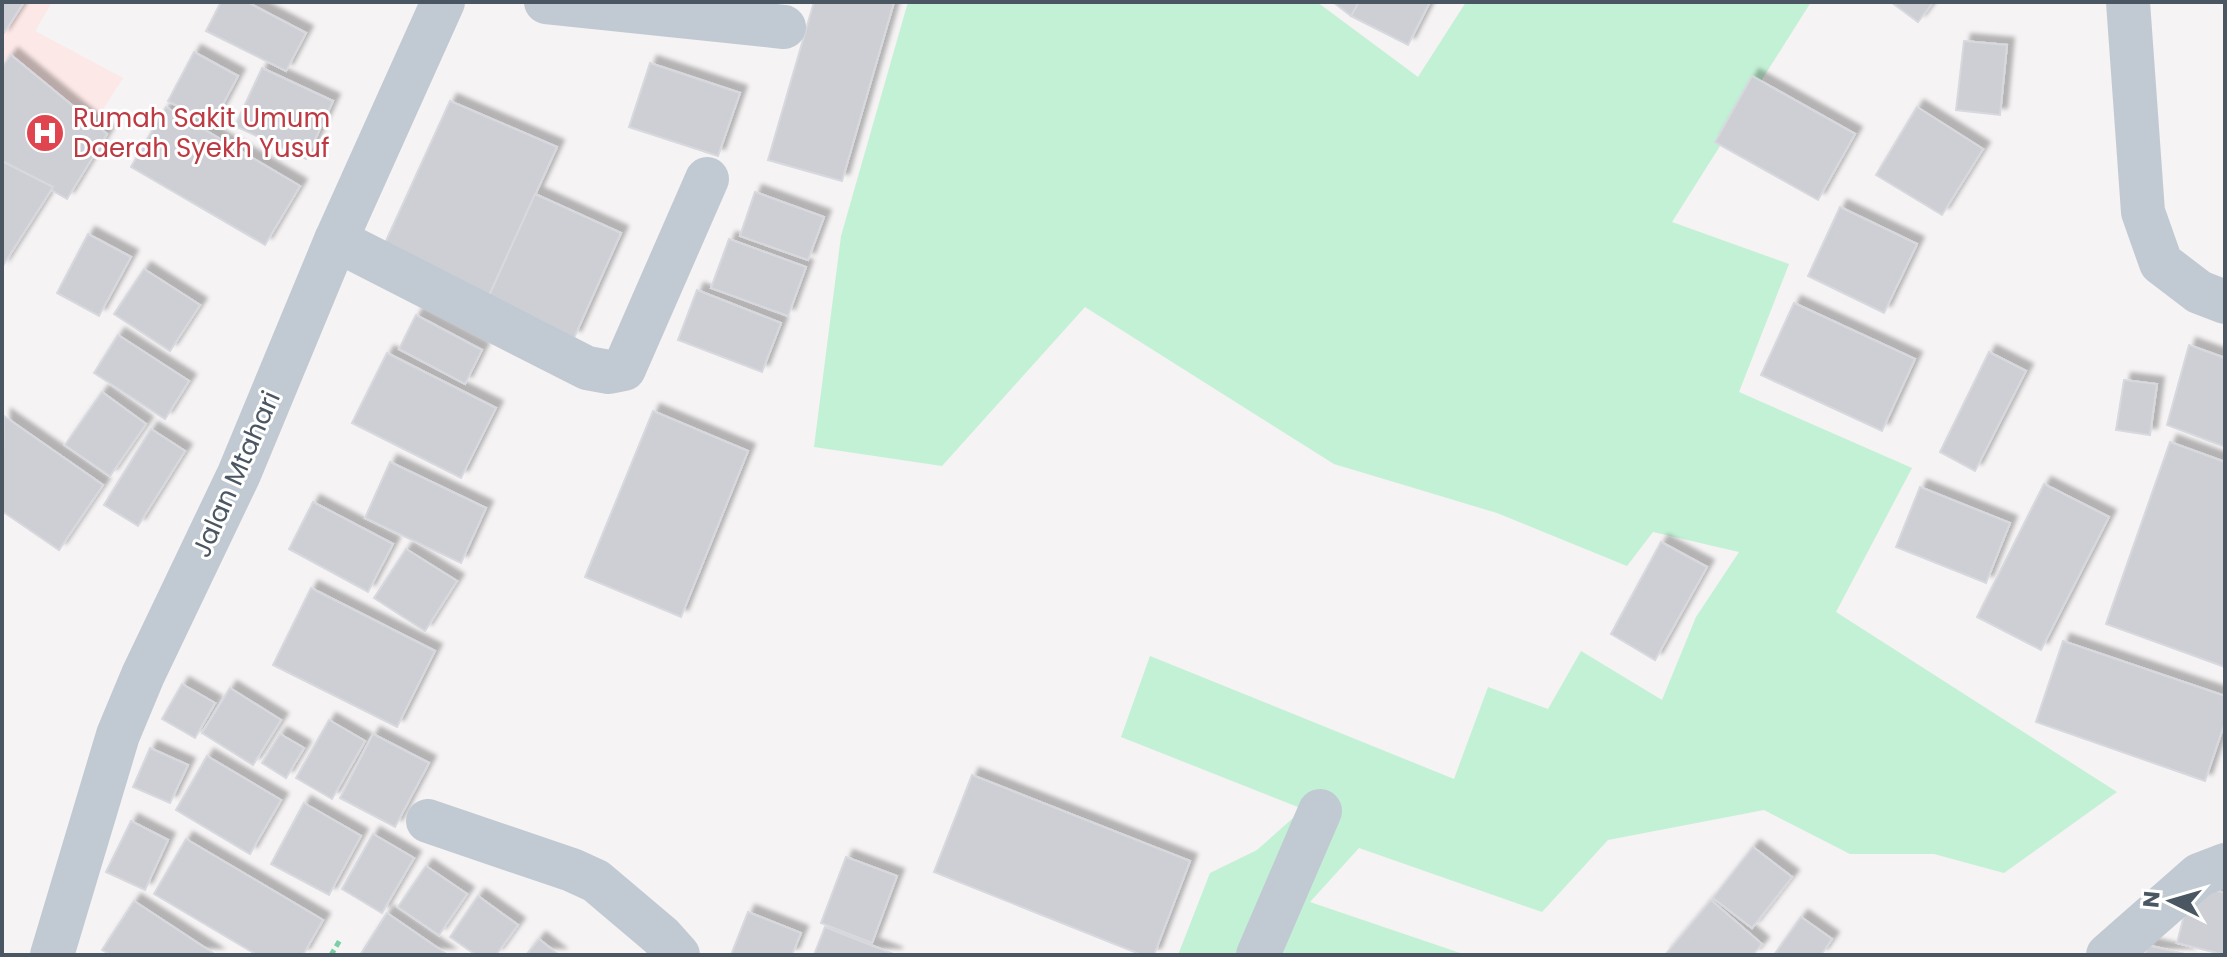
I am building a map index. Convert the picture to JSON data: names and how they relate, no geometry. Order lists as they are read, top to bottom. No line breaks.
{"streets":{"street":["Jalan Mtahari"]},"places":{"hospital":["Rumah Sakit Umum Daerah Syekh Yusuf"]},"north":"left"}
